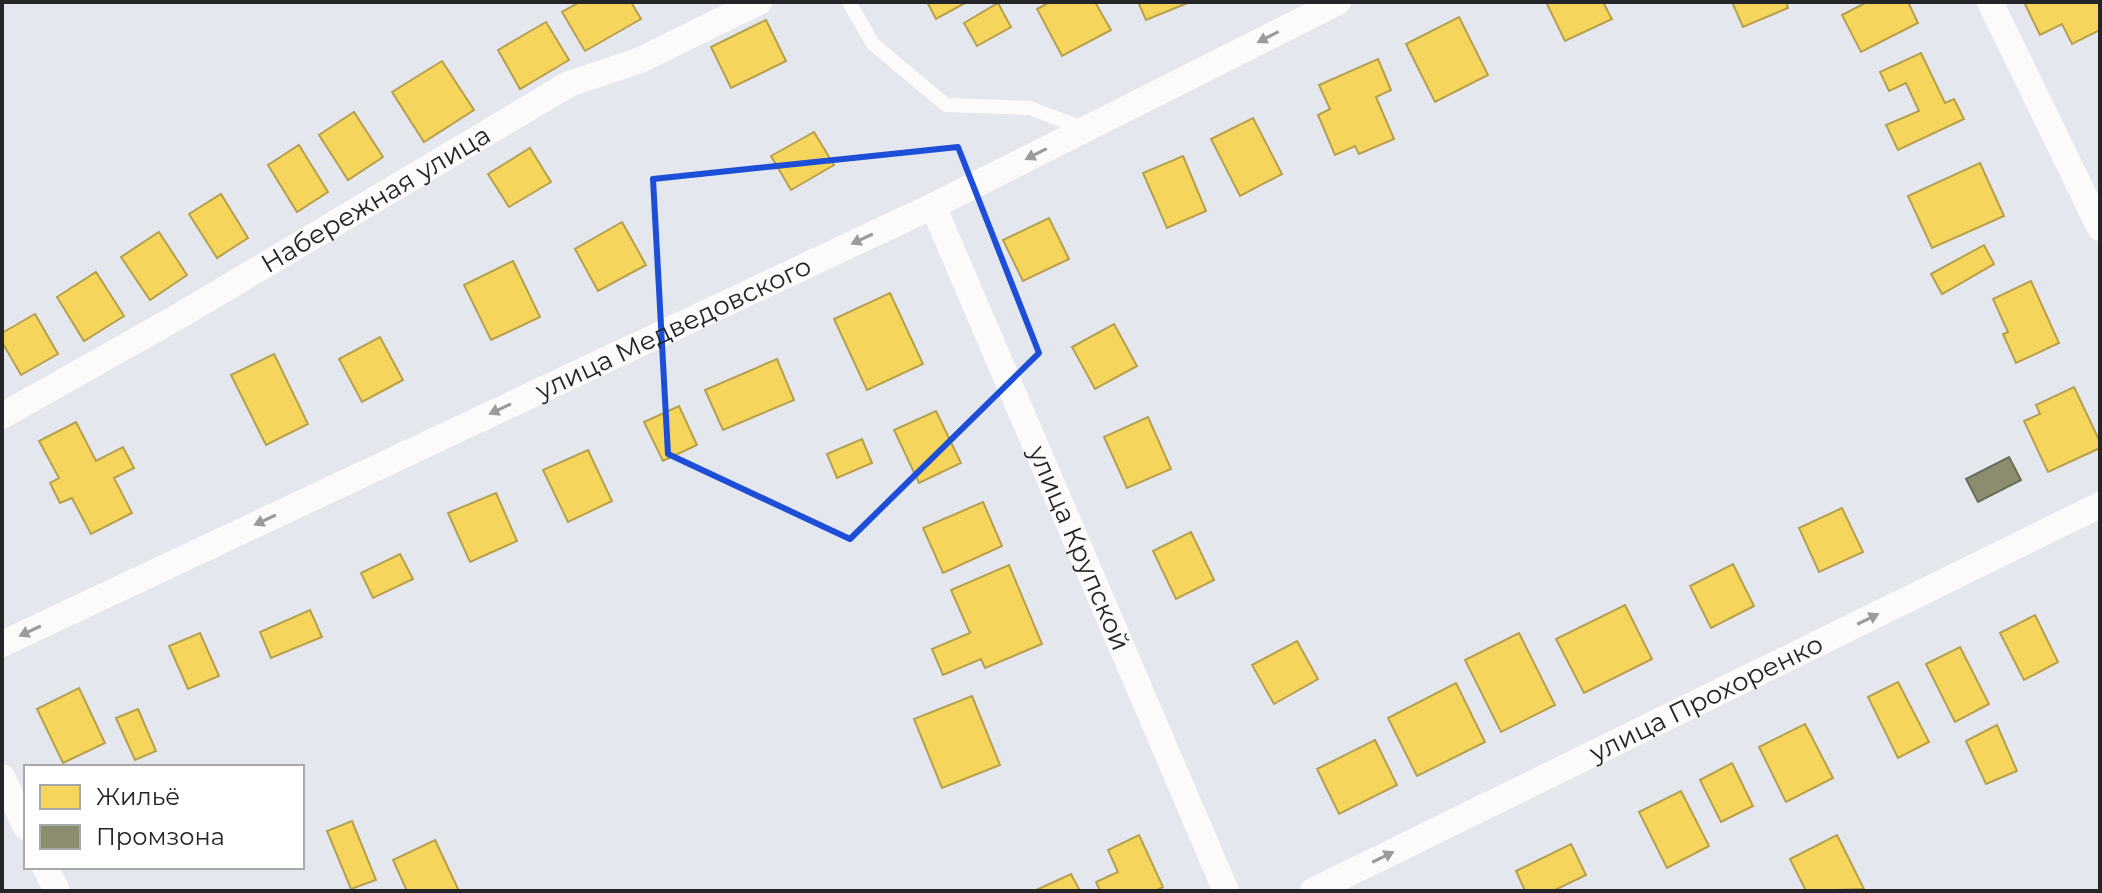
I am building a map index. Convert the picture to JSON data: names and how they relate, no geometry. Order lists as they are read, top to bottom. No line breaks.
{"streets":{"street":["Набережная улица","улица Медведовского","улица Крупской","улица Прохоренко"]},"crossings":[["улица Медведовского","улица Крупской"]],"one_way":["улица Медведовского","улица Прохоренко"],"legend":["Жильё","Промзона"]}
